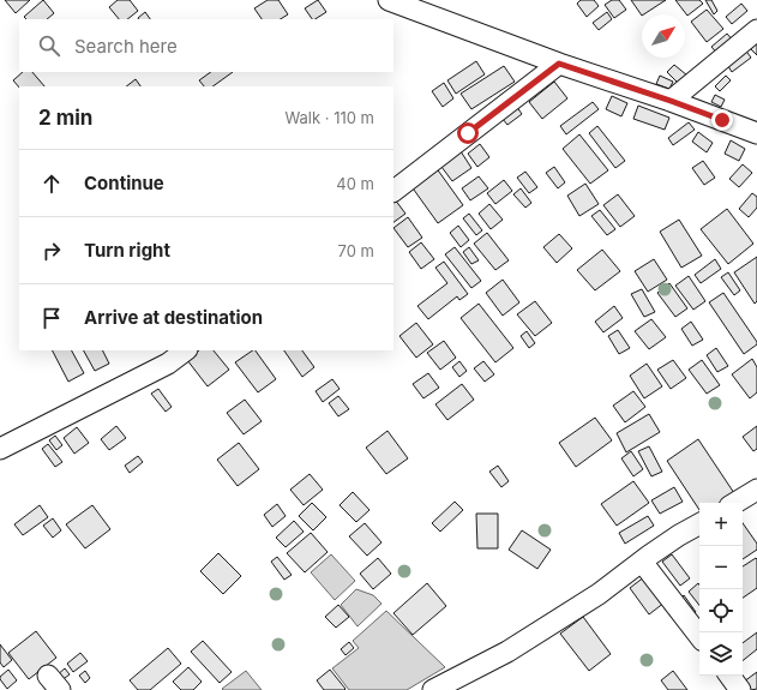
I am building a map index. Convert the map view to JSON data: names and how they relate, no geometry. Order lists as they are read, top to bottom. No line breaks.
{"north":"top right","page":{"search":"Search here","heading":["2 min","Walk · 110 m"],"list":[["Continue","40 m"],["Turn right","70 m"],"Arrive at destination"],"map_buttons":["+","−"]}}
